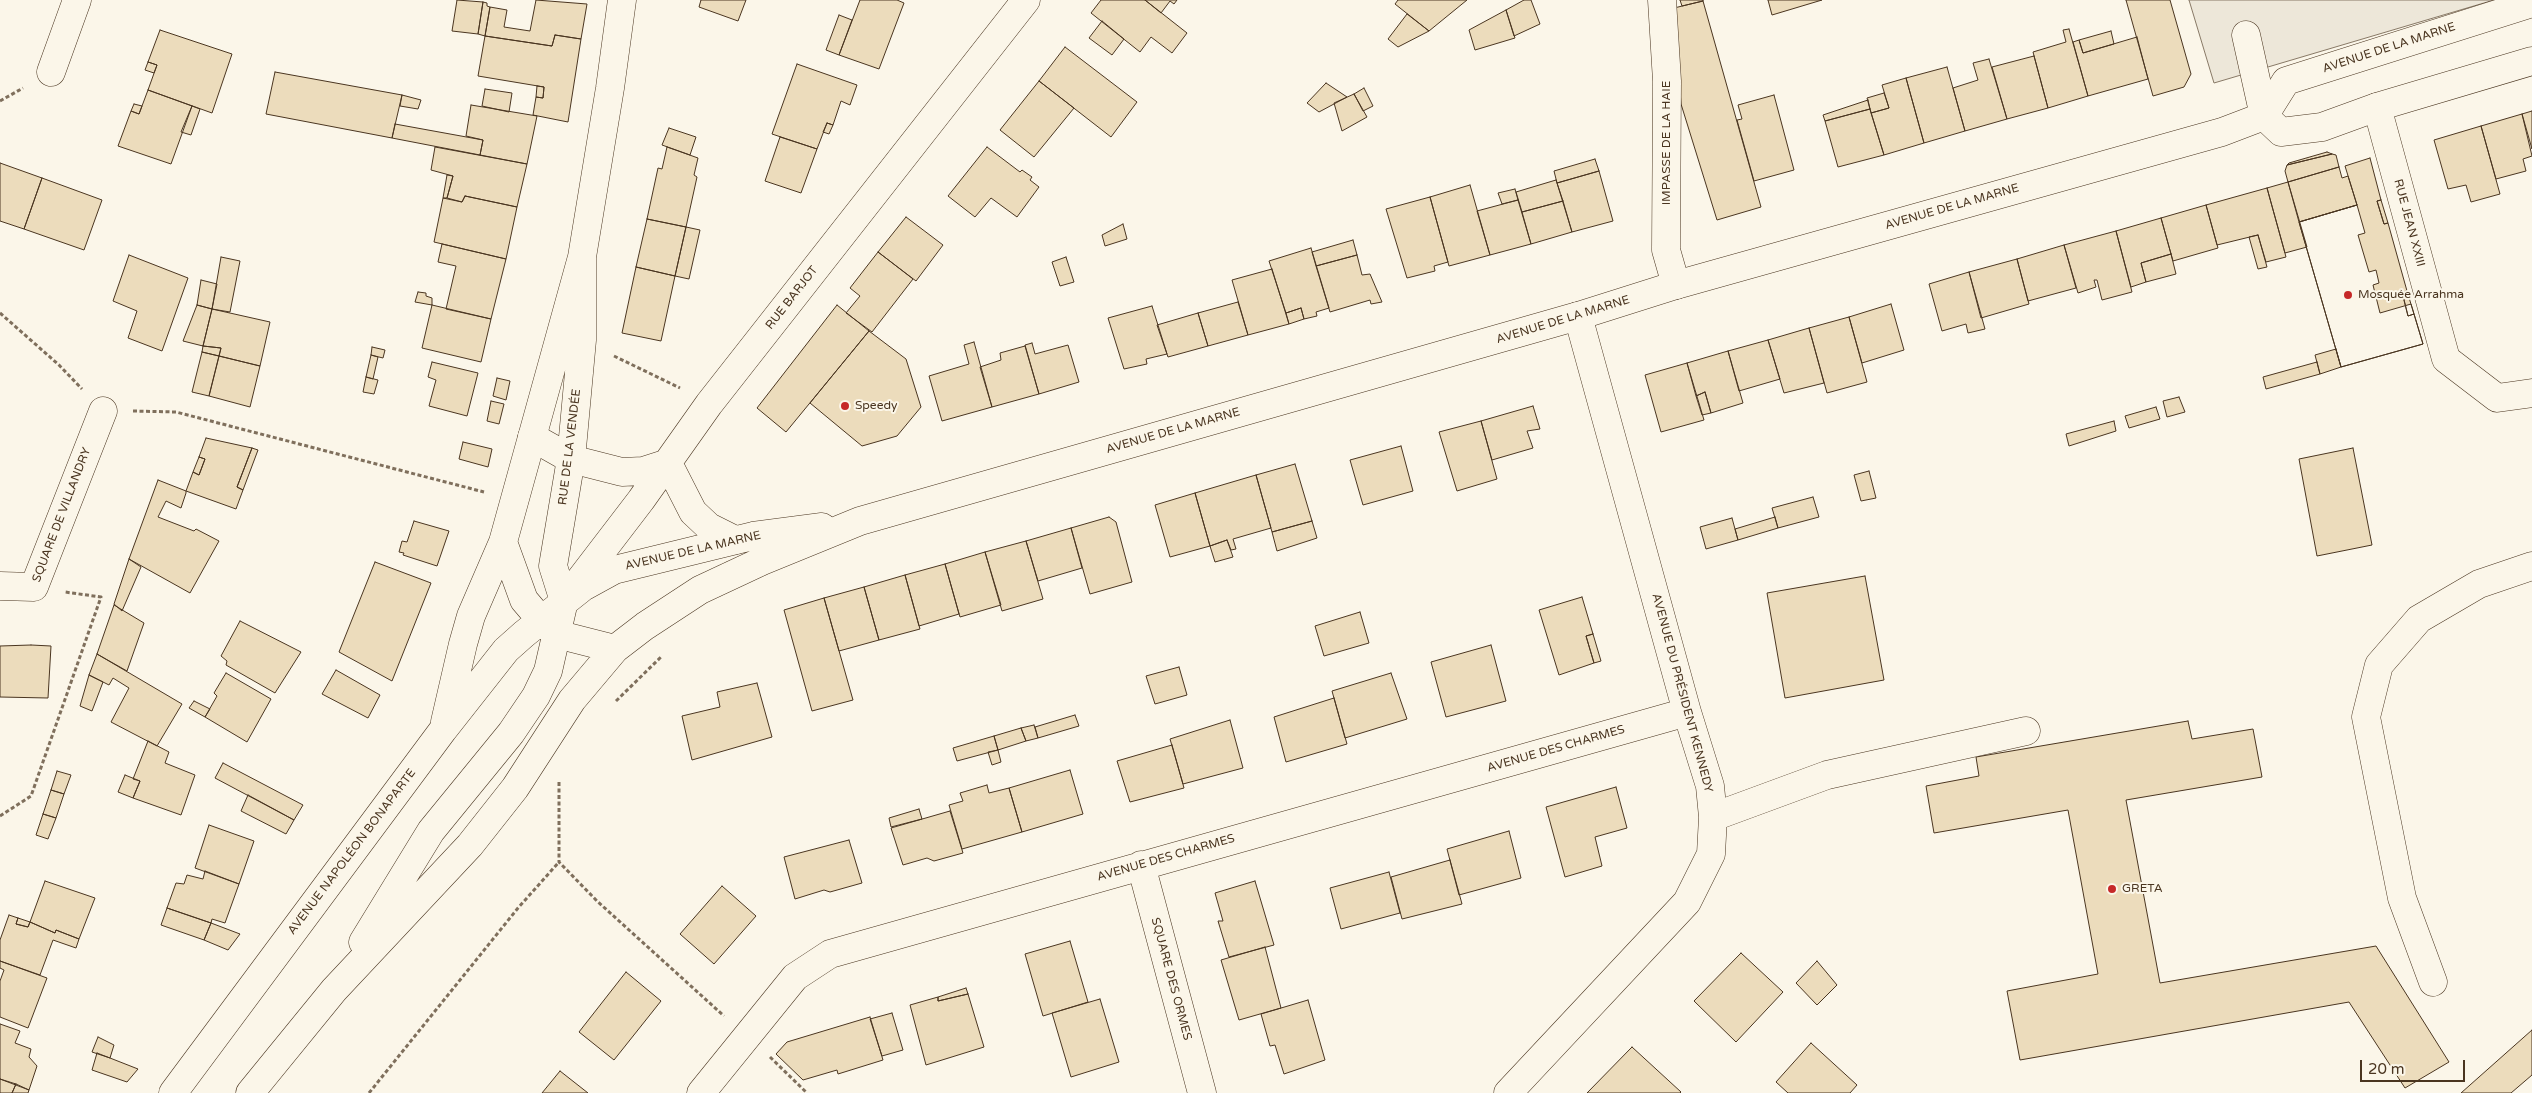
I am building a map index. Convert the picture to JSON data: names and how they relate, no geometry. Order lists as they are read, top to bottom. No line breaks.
{"streets":{"main road":["AVENUE DE LA MARNE","IMPASSE DE LA HAIE","RUE JEAN XXIII","RUE BARJOT","RUE DE LA VENDÉE","SQUARE DE VILLANDRY","AVENUE DU PRÉSIDENT KENNEDY","AVENUE DES CHARMES","AVENUE NAPOLÉON BONAPARTE","SQUARE DES ORMES"]},"crossings":[["AVENUE DE LA MARNE","IMPASSE DE LA HAIE"],["AVENUE DE LA MARNE","RUE BARJOT"],["AVENUE DE LA MARNE","RUE DE LA VENDÉE"],["AVENUE DE LA MARNE","AVENUE DU PRÉSIDENT KENNEDY"],["AVENUE DE LA MARNE","AVENUE NAPOLÉON BONAPARTE"],["RUE BARJOT","RUE DE LA VENDÉE"],["RUE DE LA VENDÉE","AVENUE NAPOLÉON BONAPARTE"],["AVENUE DU PRÉSIDENT KENNEDY","AVENUE DES CHARMES"],["AVENUE DES CHARMES","SQUARE DES ORMES"]],"places":["Mosquée Arrahma","Speedy","GRETA"],"scale_bar":"20 m"}
